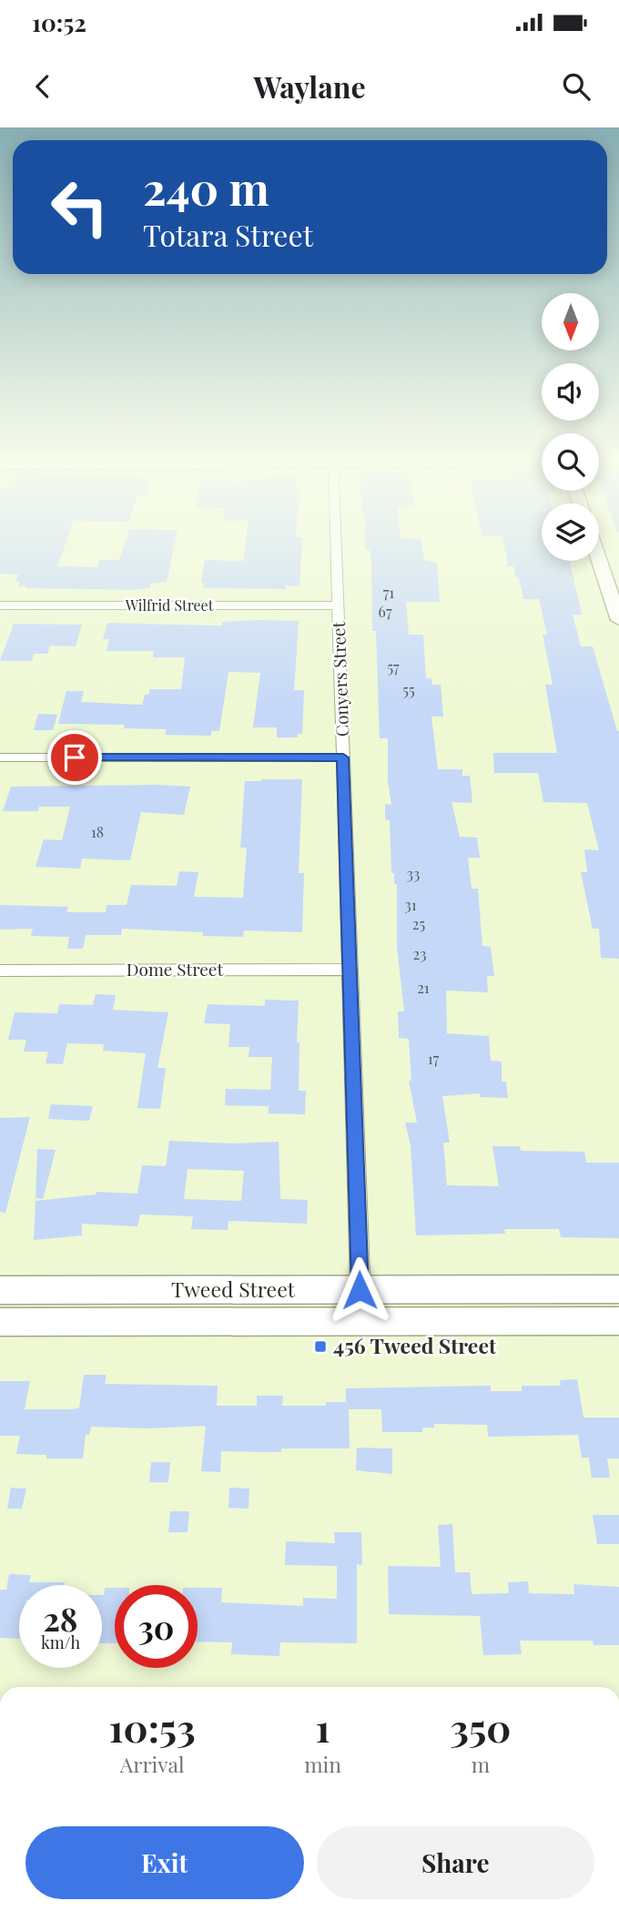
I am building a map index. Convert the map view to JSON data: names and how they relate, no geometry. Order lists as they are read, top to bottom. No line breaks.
{"streets":{"main road":["Tweed Street"],"street":["Wilfrid Street","Conyers Street","Dome Street"]},"crossings":[["Wilfrid Street","Conyers Street"],["Conyers Street","Dome Street"],["Conyers Street","Tweed Street"]],"places":{"transit":["456 Tweed Street"]},"house_numbers":["71","67","57","55","18","33","31","25","23","21","17"],"north":"bottom","page":{"status":"10:52","header":"Waylane","turn":["240 m","Totara Street"],"speed":"28 km/h","limit":"30","eta":["10:53","Arrival","1","min","350","m"],"buttons":["Exit","Share"]}}
